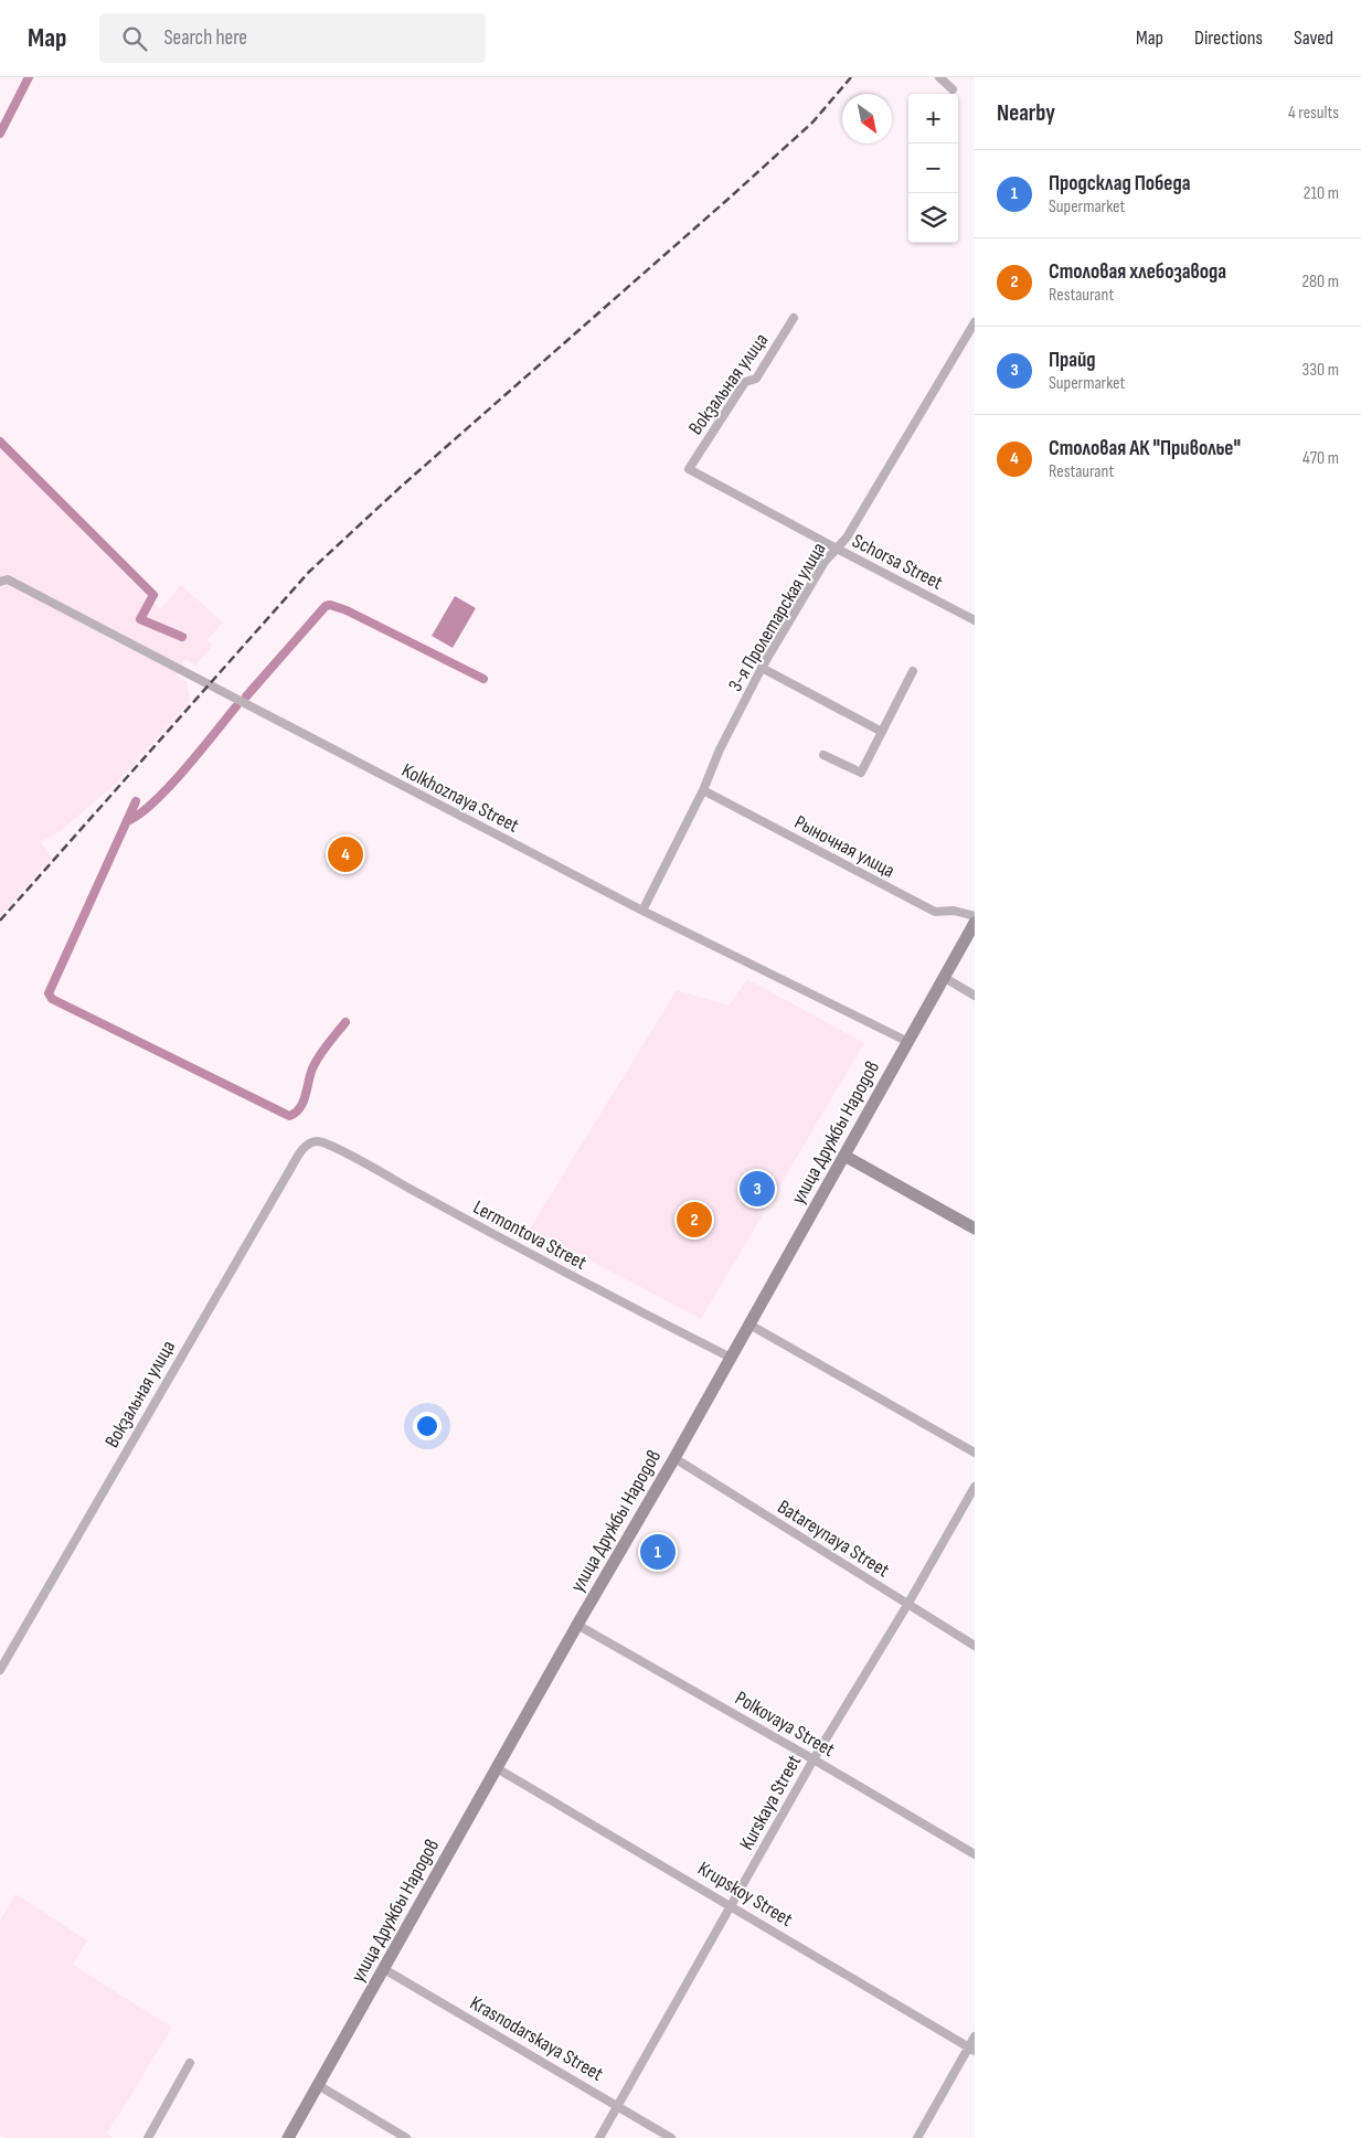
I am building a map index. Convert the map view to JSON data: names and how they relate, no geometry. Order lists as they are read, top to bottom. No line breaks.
{"streets":{"street":["Вокзальная улица","Schorsa Street","3-я Пролетарская улица","Kolkhoznaya Street","Рыночная улица","улица Дружбы Народов","Lermontova Street","Batareynaya Street","Polkovaya Street","Kurskaya Street","Krupskoy Street","Krasnodarskaya Street"]},"crossings":[["Вокзальная улица","Schorsa Street"],["Вокзальная улица","Lermontova Street"],["Schorsa Street","3-я Пролетарская улица"],["3-я Пролетарская улица","Kolkhoznaya Street"],["3-я Пролетарская улица","Рыночная улица"],["Kolkhoznaya Street","улица Дружбы Народов"],["улица Дружбы Народов","Lermontova Street"],["улица Дружбы Народов","Batareynaya Street"],["улица Дружбы Народов","Polkovaya Street"],["улица Дружбы Народов","Krupskoy Street"],["улица Дружбы Народов","Krasnodarskaya Street"],["Batareynaya Street","Kurskaya Street"],["Polkovaya Street","Kurskaya Street"],["Kurskaya Street","Krupskoy Street"],["Kurskaya Street","Krasnodarskaya Street"]],"north":"bottom right","page":{"header":"Map","search":"Search here","nav":["Map","Directions","Saved"],"heading":["Nearby","4 results"],"map_buttons":["+","−"],"list":[{"mark":"1","name":"Продсклад Победа","note":"Supermarket","value":"210 m"},{"mark":"2","name":"Столовая хлебозавода","note":"Restaurant","value":"280 m"},{"mark":"3","name":"Прайд","note":"Supermarket","value":"330 m"},{"mark":"4","name":"Столовая АК \"Приволье\"","note":"Restaurant","value":"470 m"}],"pins":["4","3","2","1"]}}
